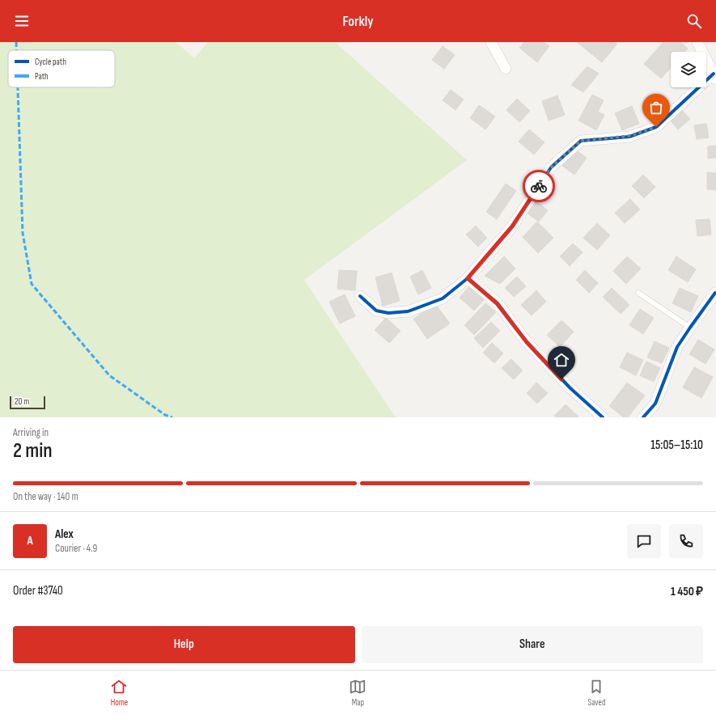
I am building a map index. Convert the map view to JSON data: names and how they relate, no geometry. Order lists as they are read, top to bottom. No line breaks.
{"legend":["Cycle path","Path"],"scale_bar":"20 m","page":{"header":"Forkly","scale":"20 m","heading":["2 min","Arriving in","15:05–15:10"],"panel":["Alex","Courier · 4.9","Order #3740","1 450 ₽"],"bar":"On the way · 140 m","round":"A","buttons":["Help","Share"],"tabs":["Home","Map","Saved"]}}
